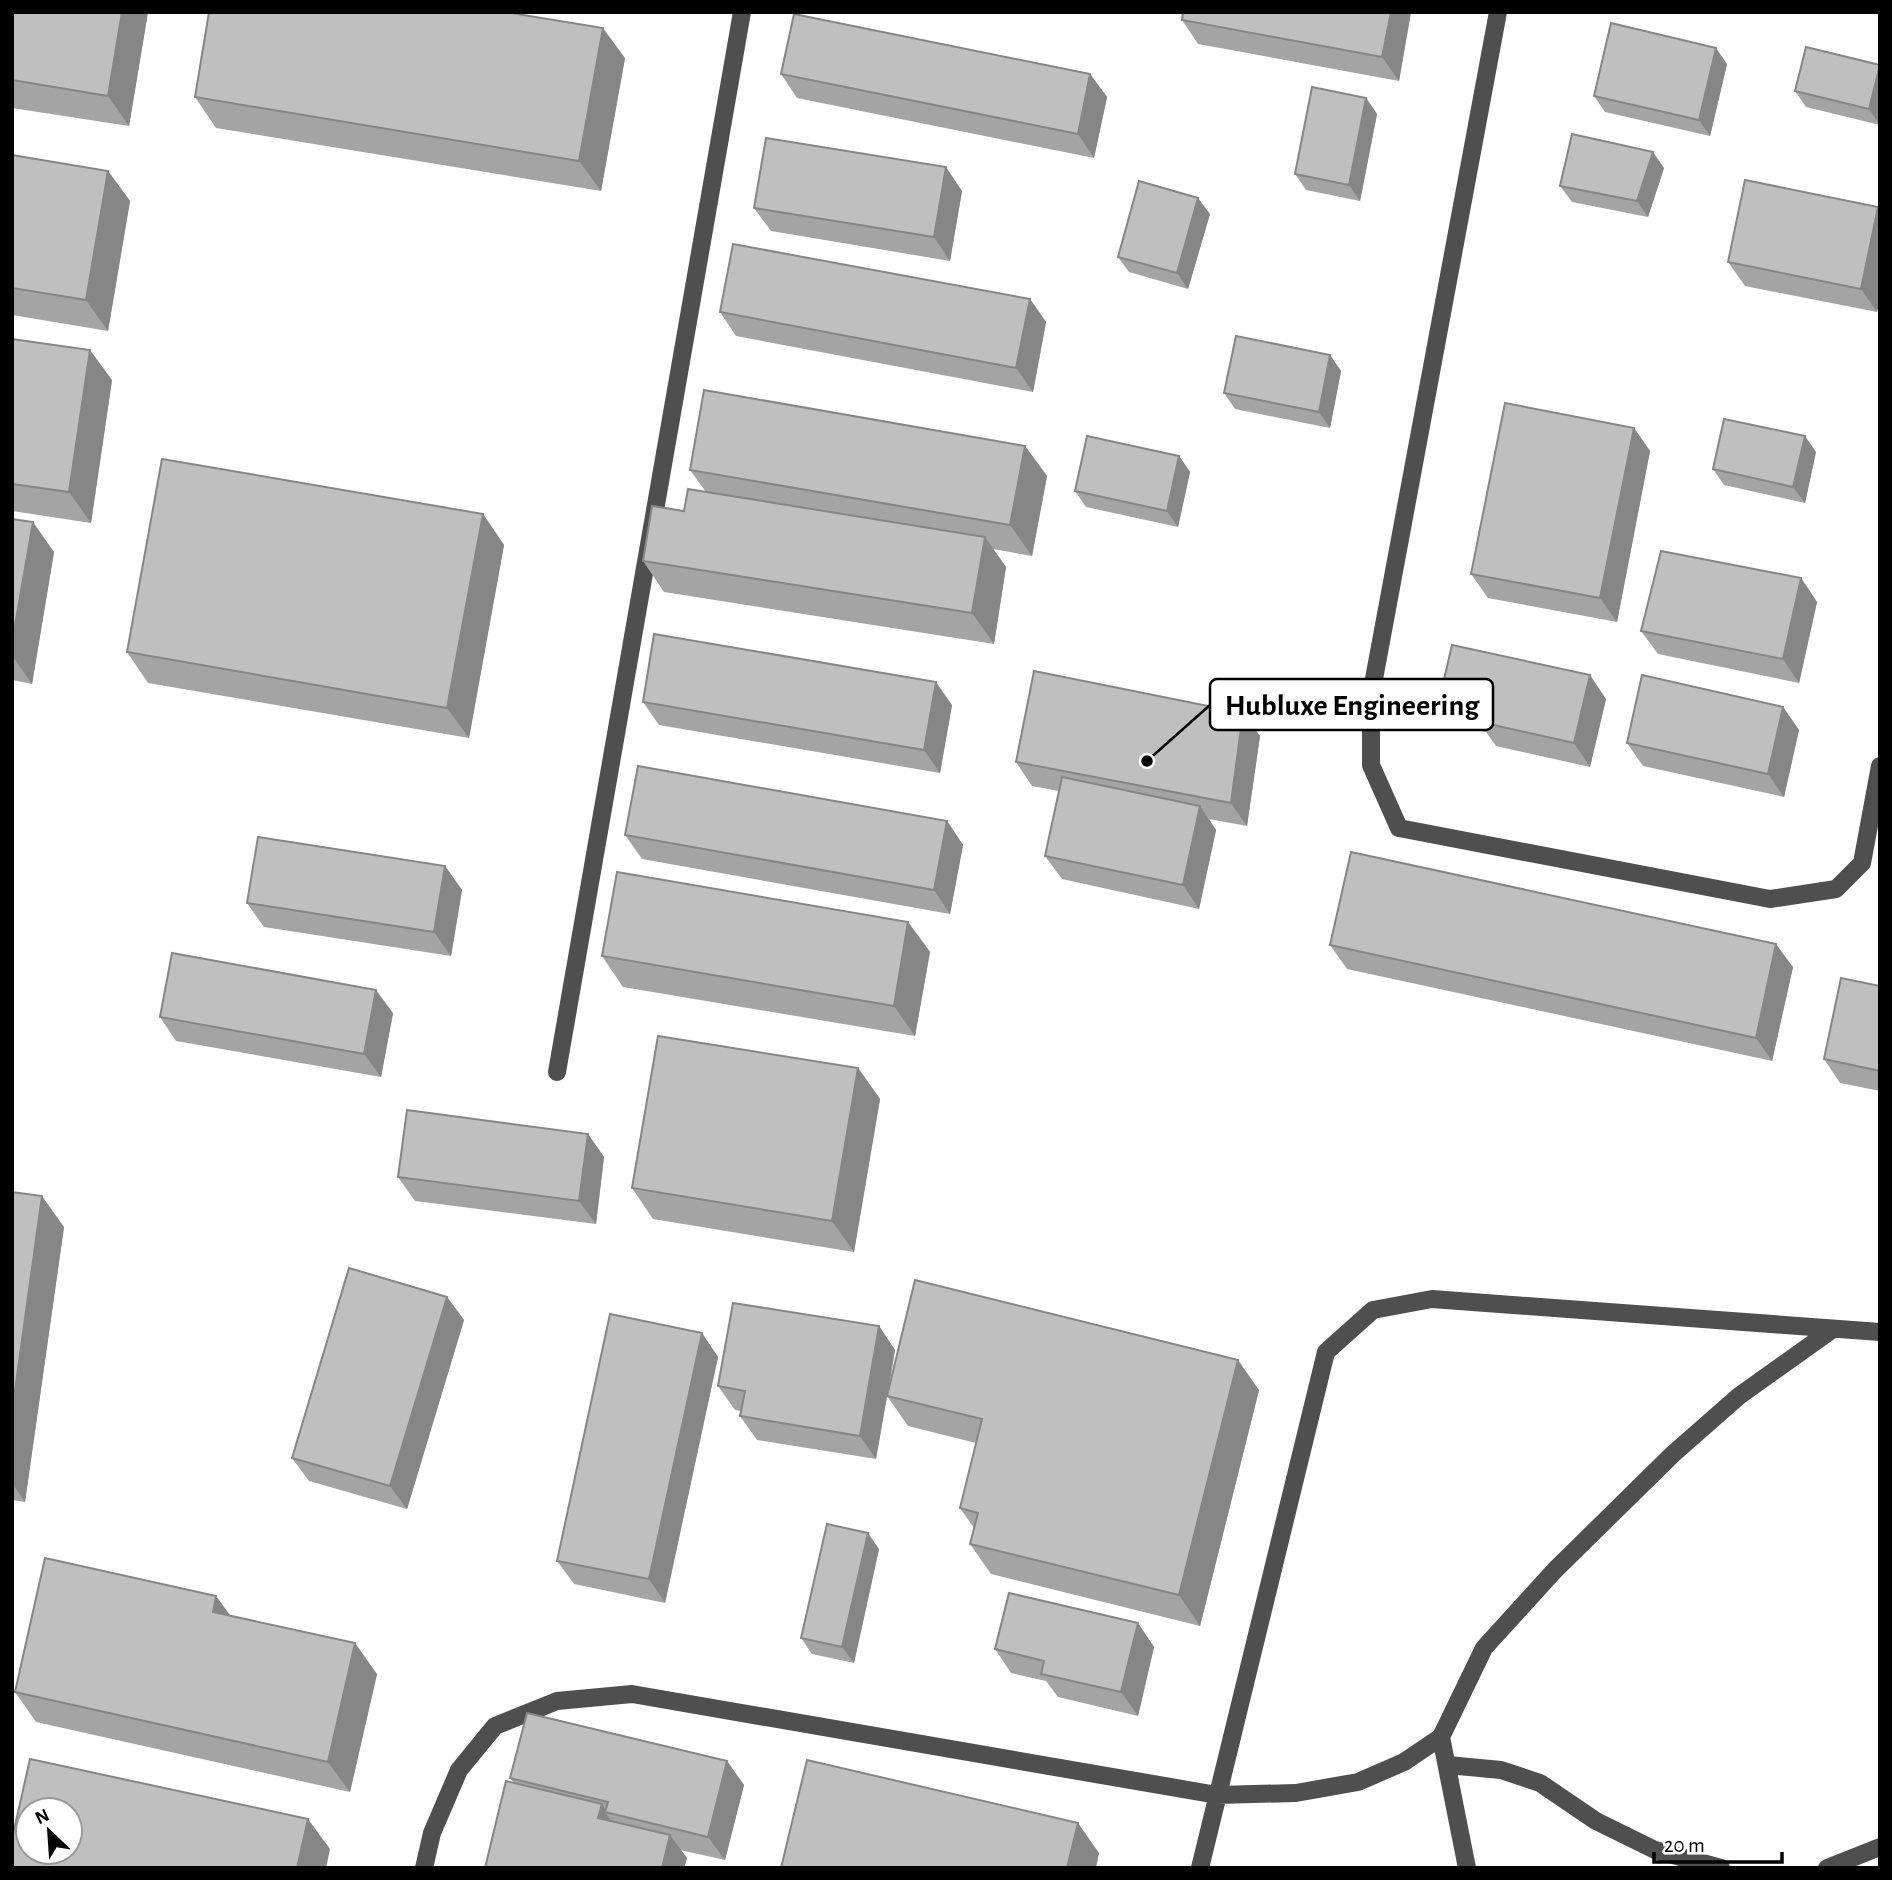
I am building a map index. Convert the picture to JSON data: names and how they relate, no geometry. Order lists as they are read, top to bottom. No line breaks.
{"places":["Hubluxe Engineering"],"scale_bar":"20 m","north":"top left"}
